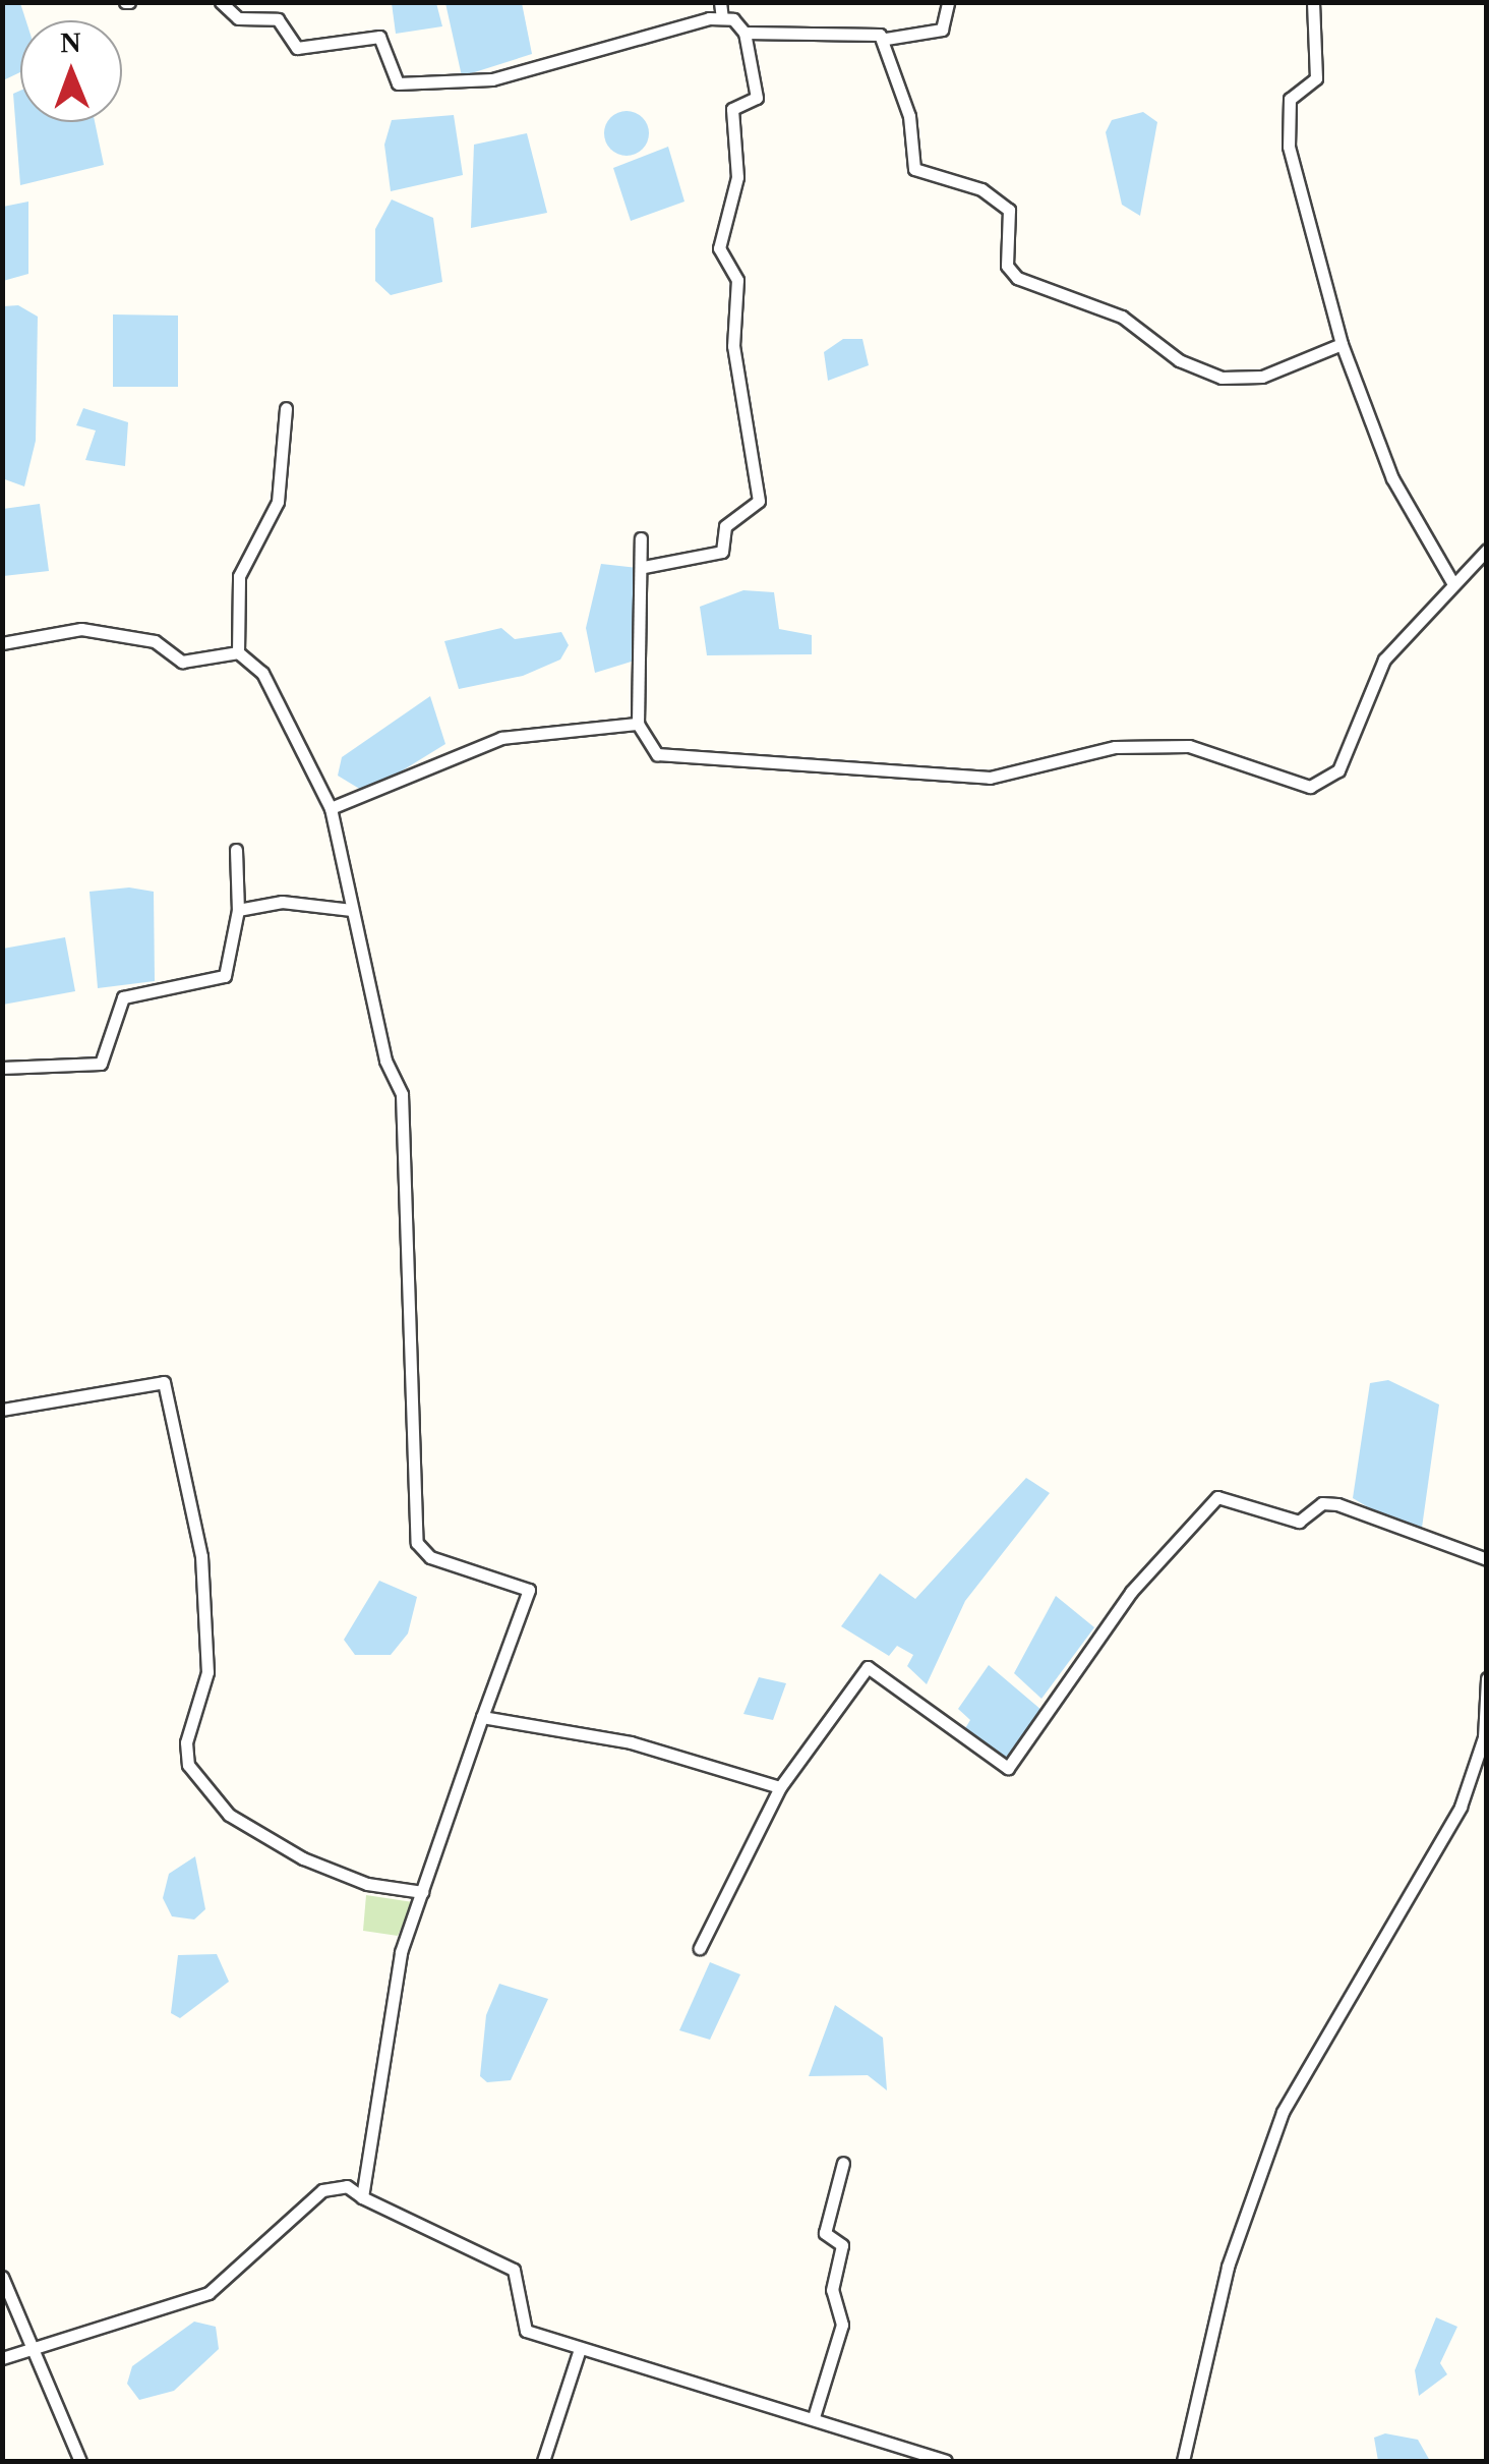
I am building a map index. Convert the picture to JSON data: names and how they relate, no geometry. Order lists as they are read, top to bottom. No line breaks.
{"north":"top"}
